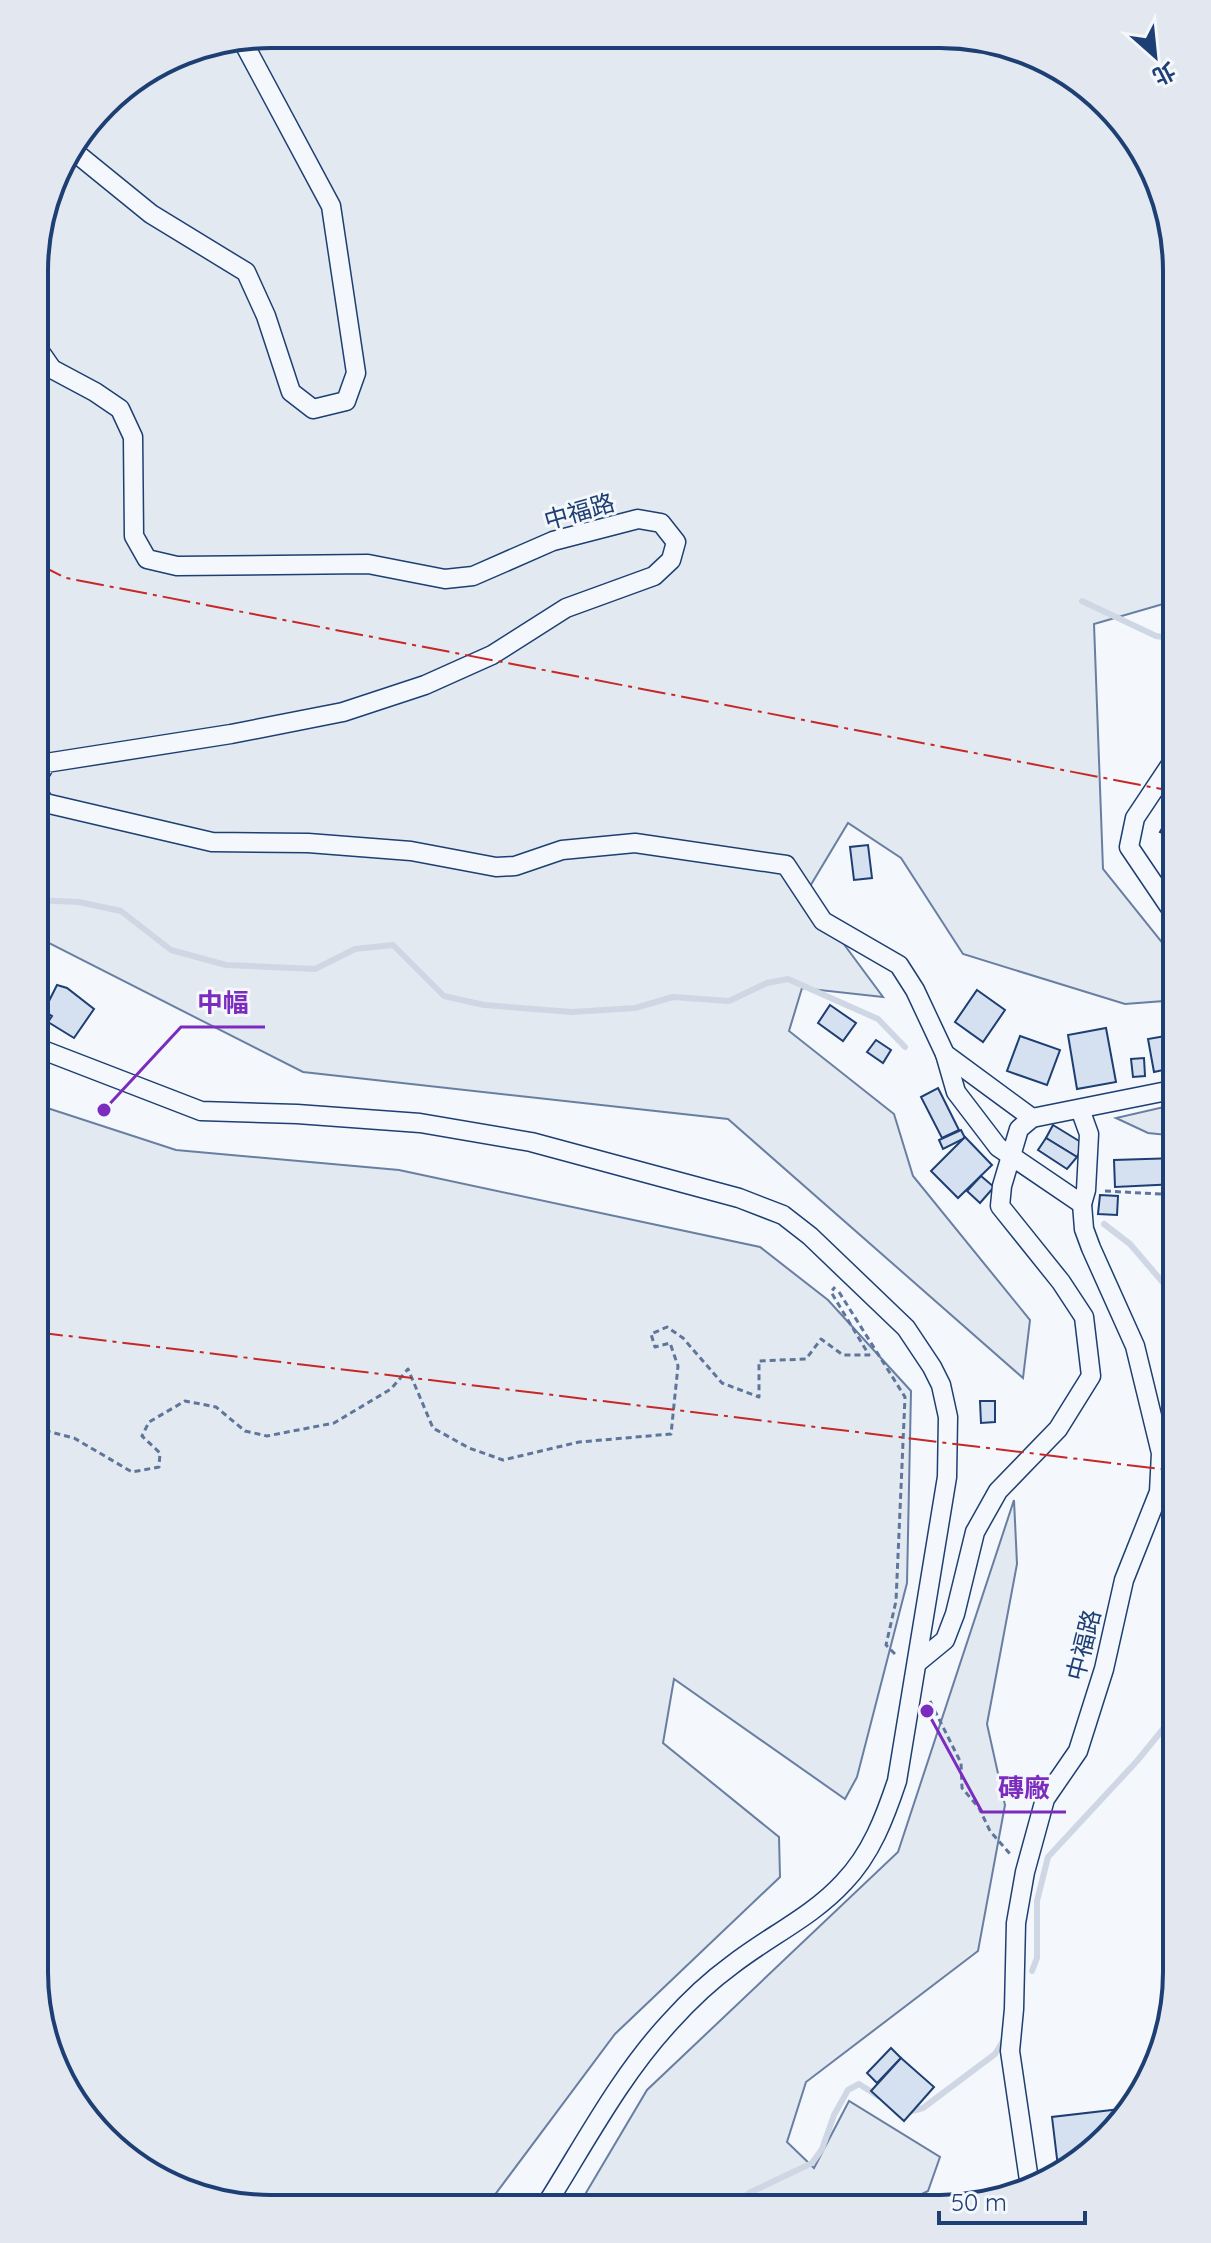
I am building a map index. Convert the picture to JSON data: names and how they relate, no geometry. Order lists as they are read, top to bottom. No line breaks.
{"streets":{"street":["中福路"]},"places":["中幅","磚廠"],"scale_bar":"50 m","north":"bottom right"}
